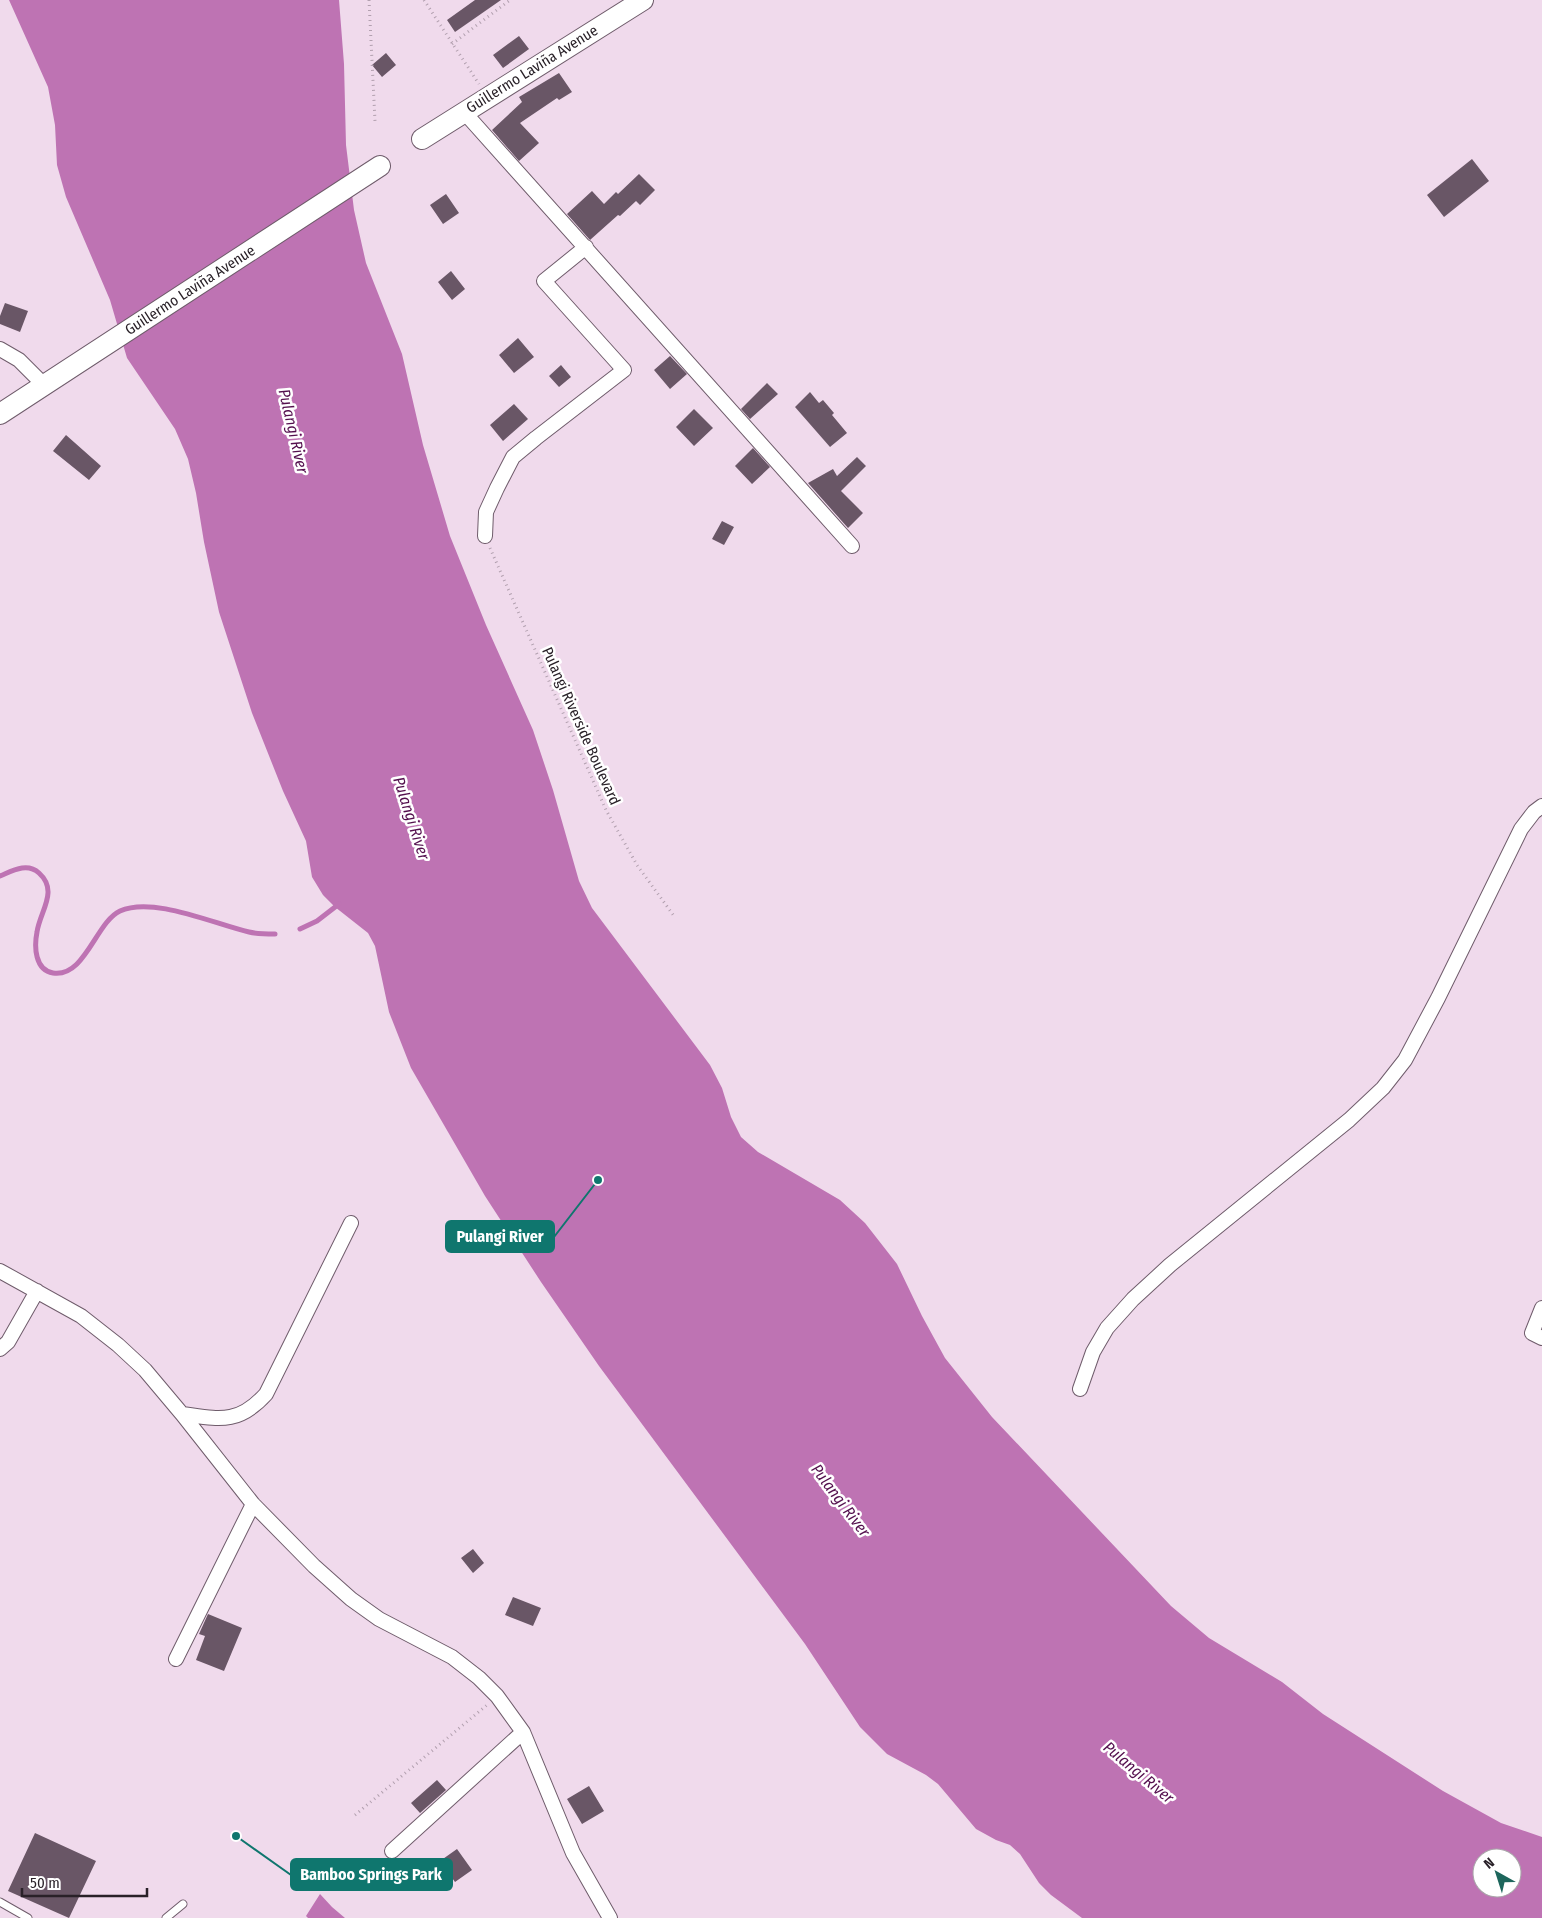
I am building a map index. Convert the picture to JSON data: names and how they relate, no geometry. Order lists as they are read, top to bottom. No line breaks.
{"streets":{"street":["Guillermo Laviña Avenue"],"path":["Pulangi Riverside Boulevard"]},"water":["Pulangi River"],"places":["Pulangi River","Bamboo Springs Park"],"scale_bar":"50 m","north":"top left"}
